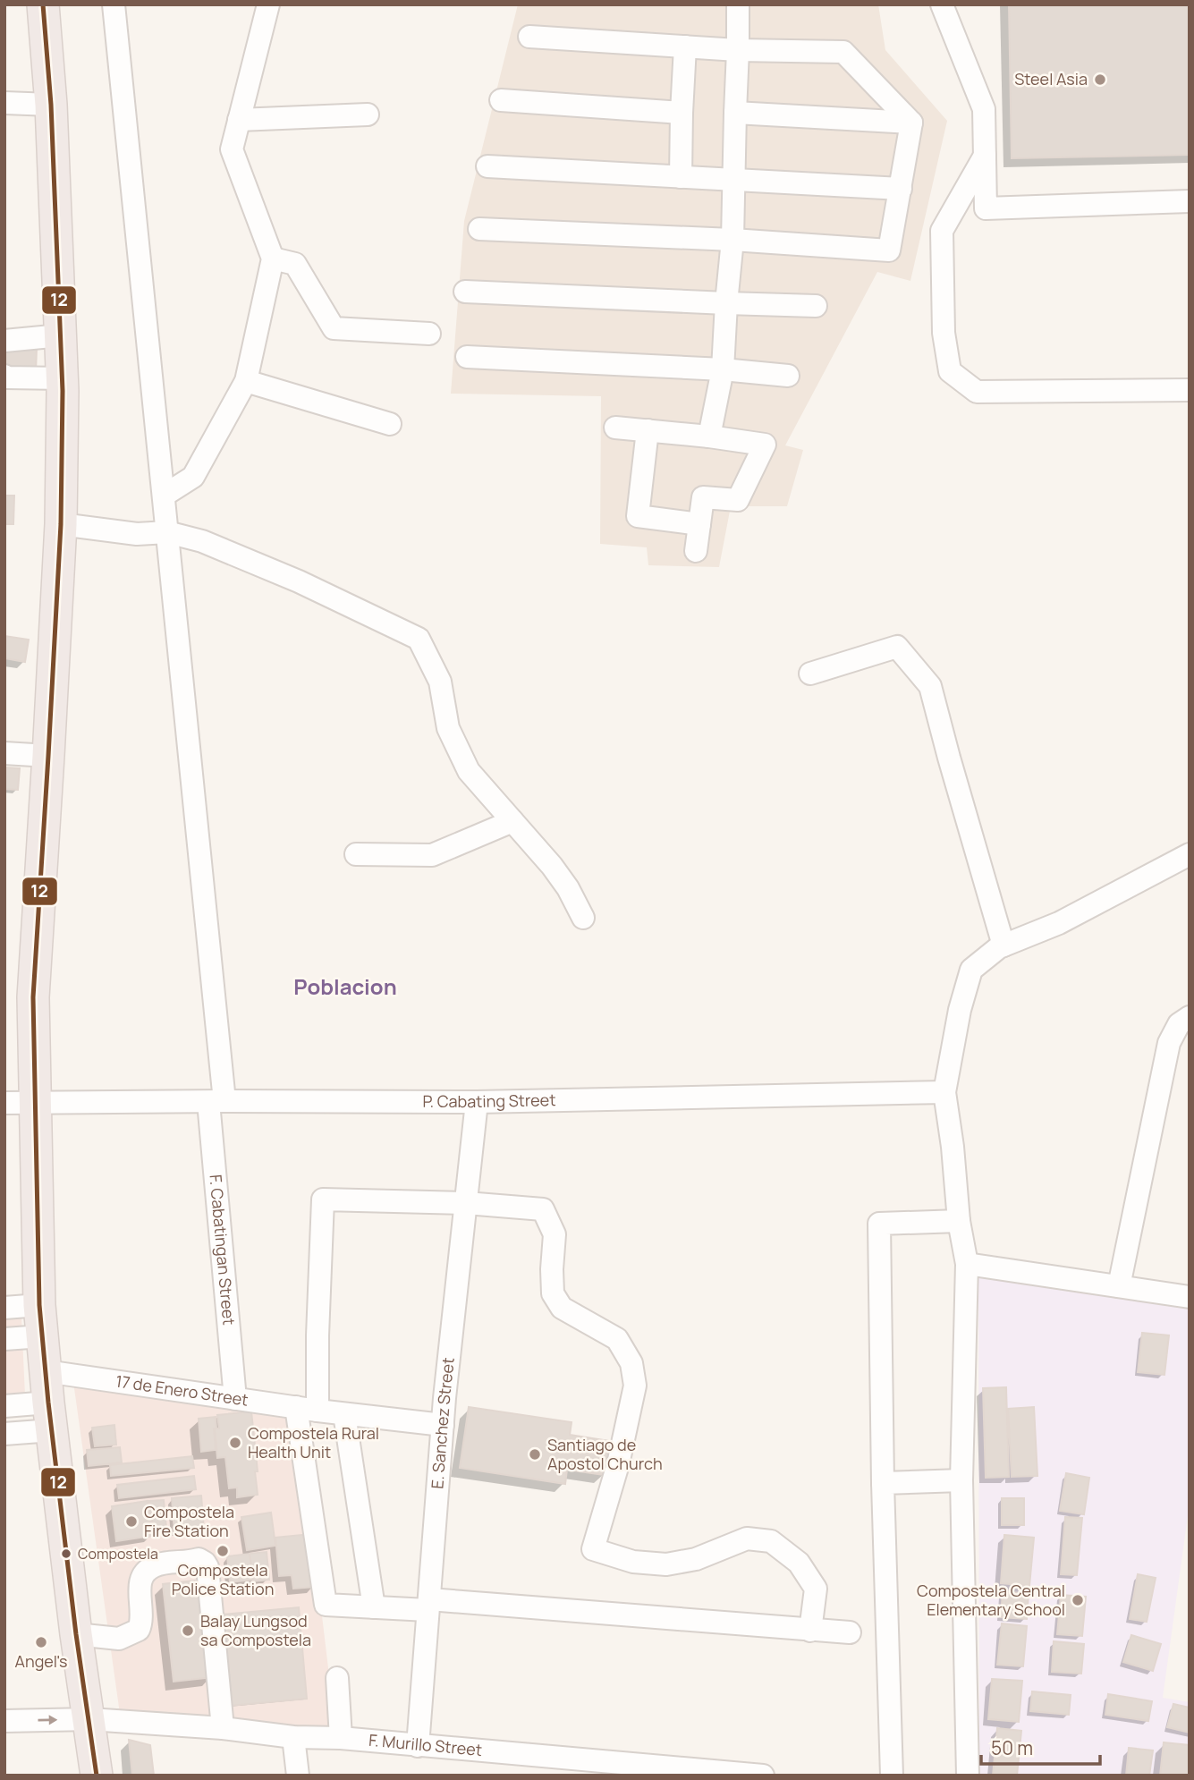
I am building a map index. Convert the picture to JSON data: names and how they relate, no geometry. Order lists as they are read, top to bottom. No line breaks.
{"streets":{"street":["P. Cabating Street","F. Cabatingan Street","17 de Enero Street","E. Sanchez Street","F. Murillo Street"]},"crossings":[["P. Cabating Street","F. Cabatingan Street"],["P. Cabating Street","E. Sanchez Street"],["F. Cabatingan Street","17 de Enero Street"],["17 de Enero Street","E. Sanchez Street"],["E. Sanchez Street","F. Murillo Street"]],"districts":["Poblacion"],"places":["Steel Asia","Compostela Rural Health Unit","Santiago de Apostol Church","Compostela Fire Station","Compostela Police Station","Compostela","Compostela Central Elementary School","Balay Lungsod sa Compostela","Angel's"],"lines":["transit line 12"],"scale_bar":"50 m"}
